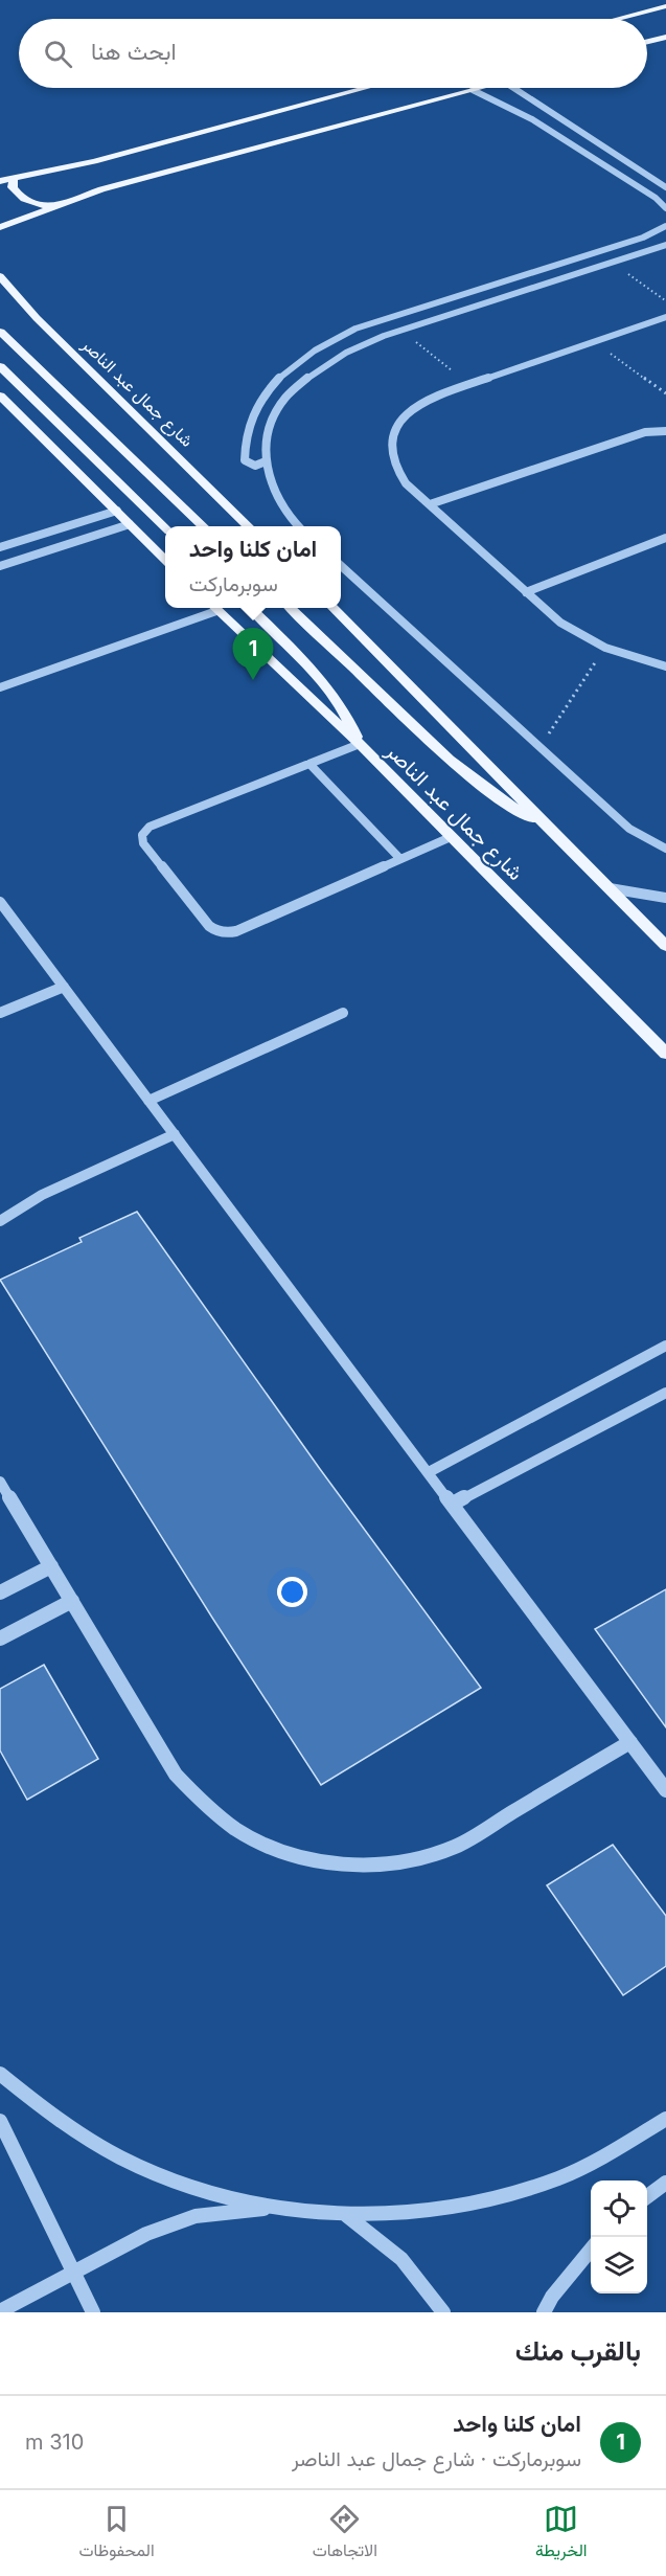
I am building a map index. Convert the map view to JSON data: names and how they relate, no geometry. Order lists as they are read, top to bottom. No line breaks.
{"streets":{"main road":["شارع جمال عبد الناصر"]},"page":{"search":"ابحث هنا","popup":["امان كلنا واحد","سوبرماركت"],"pins":"1","heading":"بالقرب منك","list":[{"mark":"1","name":"امان كلنا واحد","note":"سوبرماركت · شارع جمال عبد الناصر","value":"310 m"}],"nav":["الخريطة","الاتجاهات","المحفوظات"]}}
